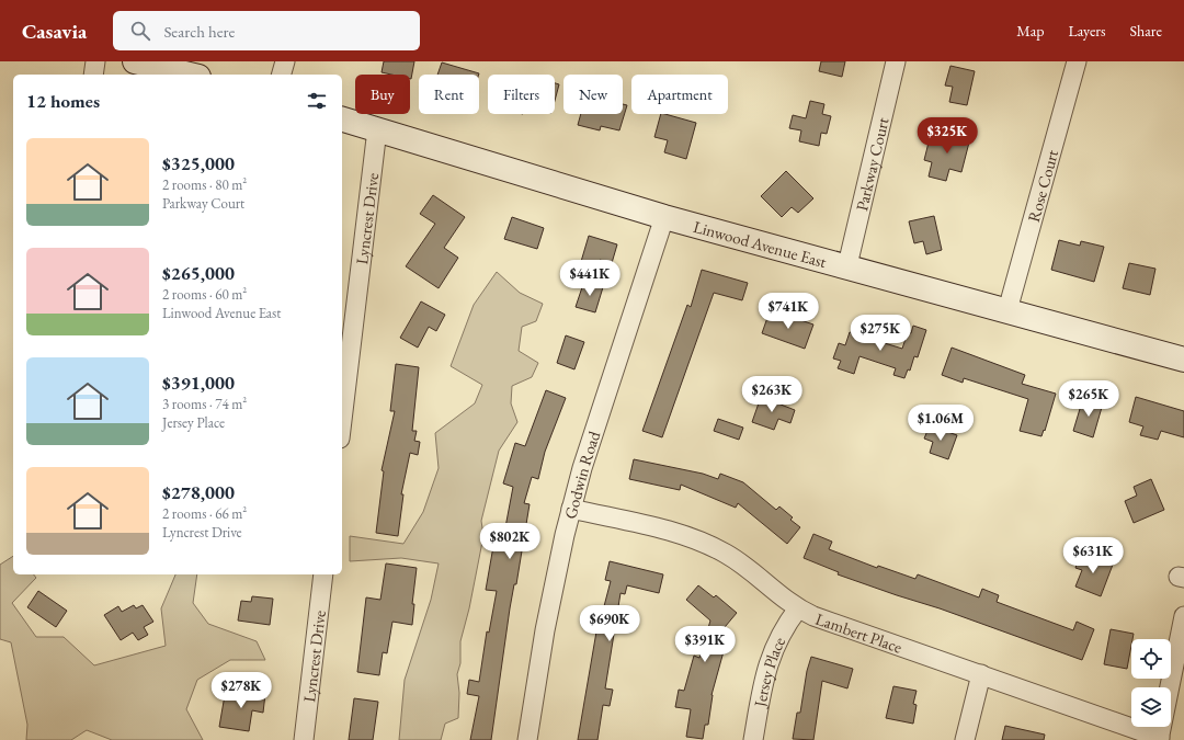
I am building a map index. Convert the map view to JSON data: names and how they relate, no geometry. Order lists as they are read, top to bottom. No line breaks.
{"streets":{"main road":["Linwood Avenue East"],"street":["Parkway Court","Rose Court","Lyncrest Drive","Godwin Road","Lambert Place","Jersey Place"]},"crossings":[["Parkway Court","Linwood Avenue East"],["Rose Court","Linwood Avenue East"],["Lyncrest Drive","Linwood Avenue East"],["Linwood Avenue East","Godwin Road"],["Godwin Road","Lambert Place"],["Lambert Place","Jersey Place"]],"page":{"header":"Casavia","search":"Search here","nav":["Map","Layers","Share"],"chip":["Buy","Rent","Filters","New","Apartment"],"heading":"12 homes","price":["$325K","$441K","$741K","$275K","$263K","$265K","$1.06M","$802K","$631K","$690K","$391K","$278K"],"list":[{"name":"$325,000","note":"2 rooms · 80 m² · Parkway Court"},{"name":"$265,000","note":"2 rooms · 60 m² · Linwood Avenue East"},{"name":"$391,000","note":"3 rooms · 74 m² · Jersey Place"},{"name":"$278,000","note":"2 rooms · 66 m² · Lyncrest Drive"}]}}
